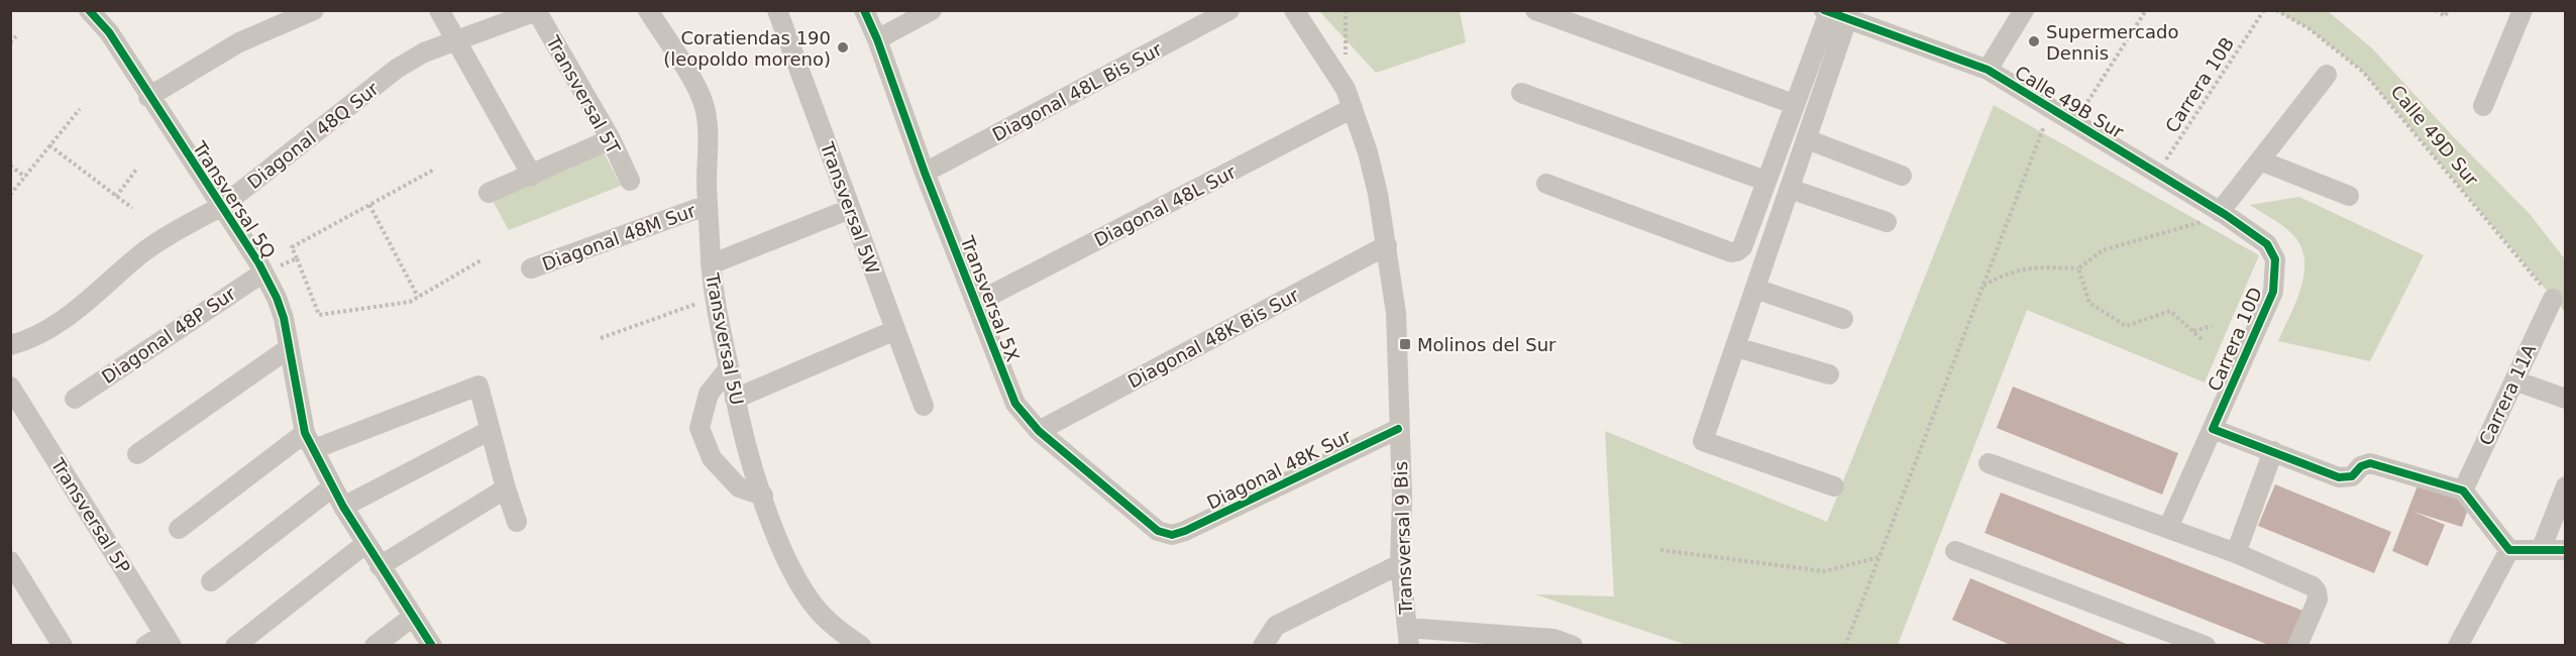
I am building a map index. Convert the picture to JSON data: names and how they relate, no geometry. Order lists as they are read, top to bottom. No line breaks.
{"streets":{"street":["Diagonal 48L Bis Sur","Transversal 5T","Calle 49B Sur","Diagonal 48Q Sur","Transversal 5Q","Diagonal 48L Sur","Transversal 5W","Diagonal 48M Sur","Transversal 5X","Diagonal 48P Sur","Diagonal 48K Bis Sur","Transversal 5U","Carrera 10D","Carrera 11A","Diagonal 48K Sur","Transversal 5P","Transversal 9 Bis"],"path":["Carrera 10B","Calle 49D Sur"]},"crossings":[["Carrera 10B","Calle 49B Sur"],["Diagonal 48L Bis Sur","Transversal 5X"],["Transversal 5T","Diagonal 48Q Sur"],["Calle 49B Sur","Carrera 10D"],["Diagonal 48Q Sur","Transversal 5Q"],["Calle 49D Sur","Carrera 11A"],["Transversal 5Q","Diagonal 48P Sur"],["Diagonal 48L Sur","Transversal 5X"],["Diagonal 48L Sur","Transversal 9 Bis"],["Diagonal 48M Sur","Transversal 5U"],["Transversal 5X","Diagonal 48K Bis Sur"],["Transversal 5X","Diagonal 48K Sur"],["Diagonal 48K Bis Sur","Transversal 9 Bis"],["Diagonal 48K Sur","Transversal 9 Bis"]],"places":{"other":["Supermercado Dennis","Coratiendas 190 (leopoldo moreno)"],"transit":["Molinos del Sur"]}}
